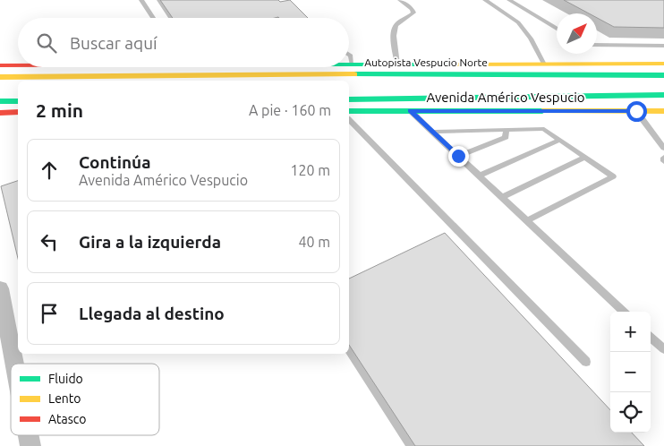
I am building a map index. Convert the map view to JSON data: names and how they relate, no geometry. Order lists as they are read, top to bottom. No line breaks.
{"streets":{"main road":["Autopista Vespucio Norte","Avenida Américo Vespucio"]},"legend":["Fluido","Lento","Atasco"],"north":"top right","page":{"search":"Buscar aquí","heading":["2 min","A pie · 160 m"],"list":[["Continúa","Avenida Américo Vespucio","120 m"],["Gira a la izquierda","40 m"],"Llegada al destino"],"map_buttons":["+","−"]}}
